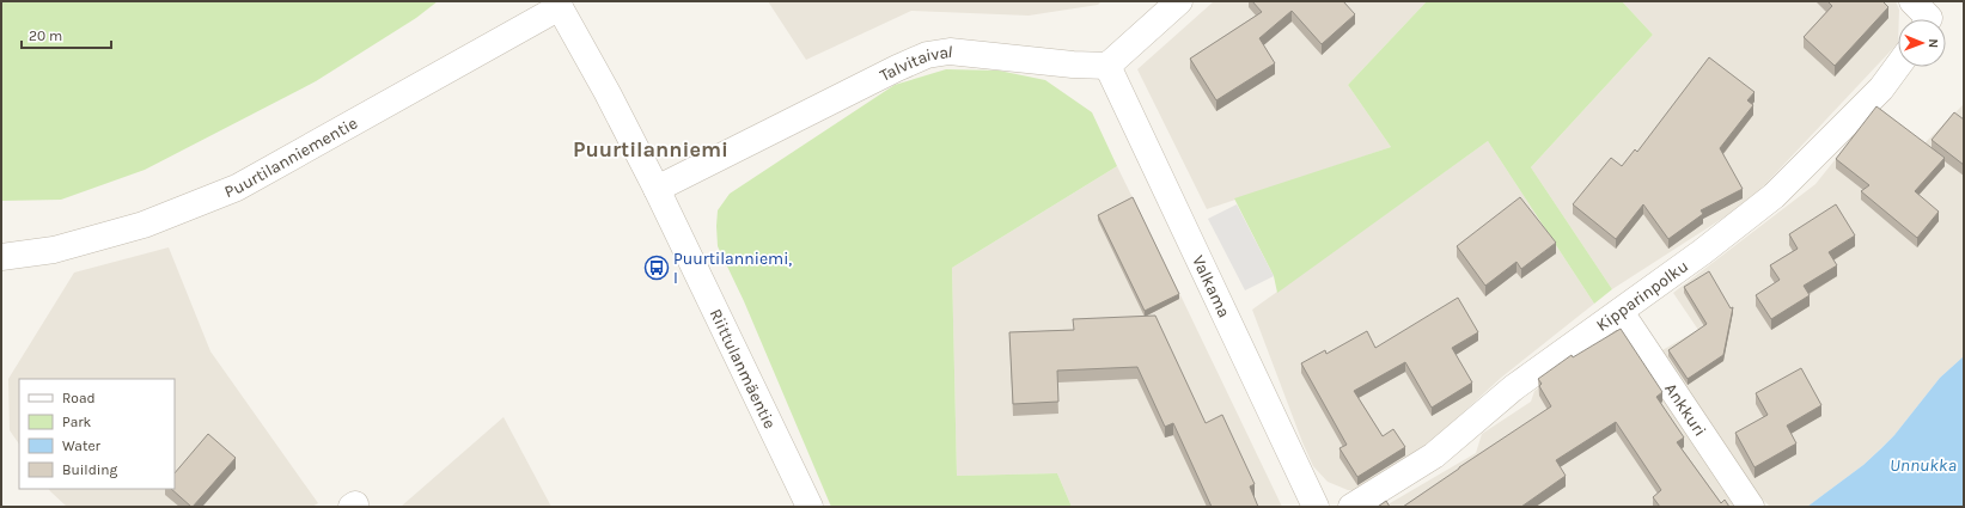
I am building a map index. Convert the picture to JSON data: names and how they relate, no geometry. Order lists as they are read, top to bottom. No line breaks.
{"streets":{"street":["Talvitaival","Puurtilanniementie","Valkama","Kipparinpolku","Riittulanmäentie","Ankkuri"]},"crossings":[["Talvitaival","Valkama"],["Talvitaival","Riittulanmäentie"],["Puurtilanniementie","Riittulanmäentie"],["Kipparinpolku","Ankkuri"]],"districts":["Puurtilanniemi"],"water":["Unnukka"],"places":{"bus stop":["Puurtilanniemi, I"]},"legend":["Road","Park","Water","Building"],"scale_bar":"20 m","north":"right"}
